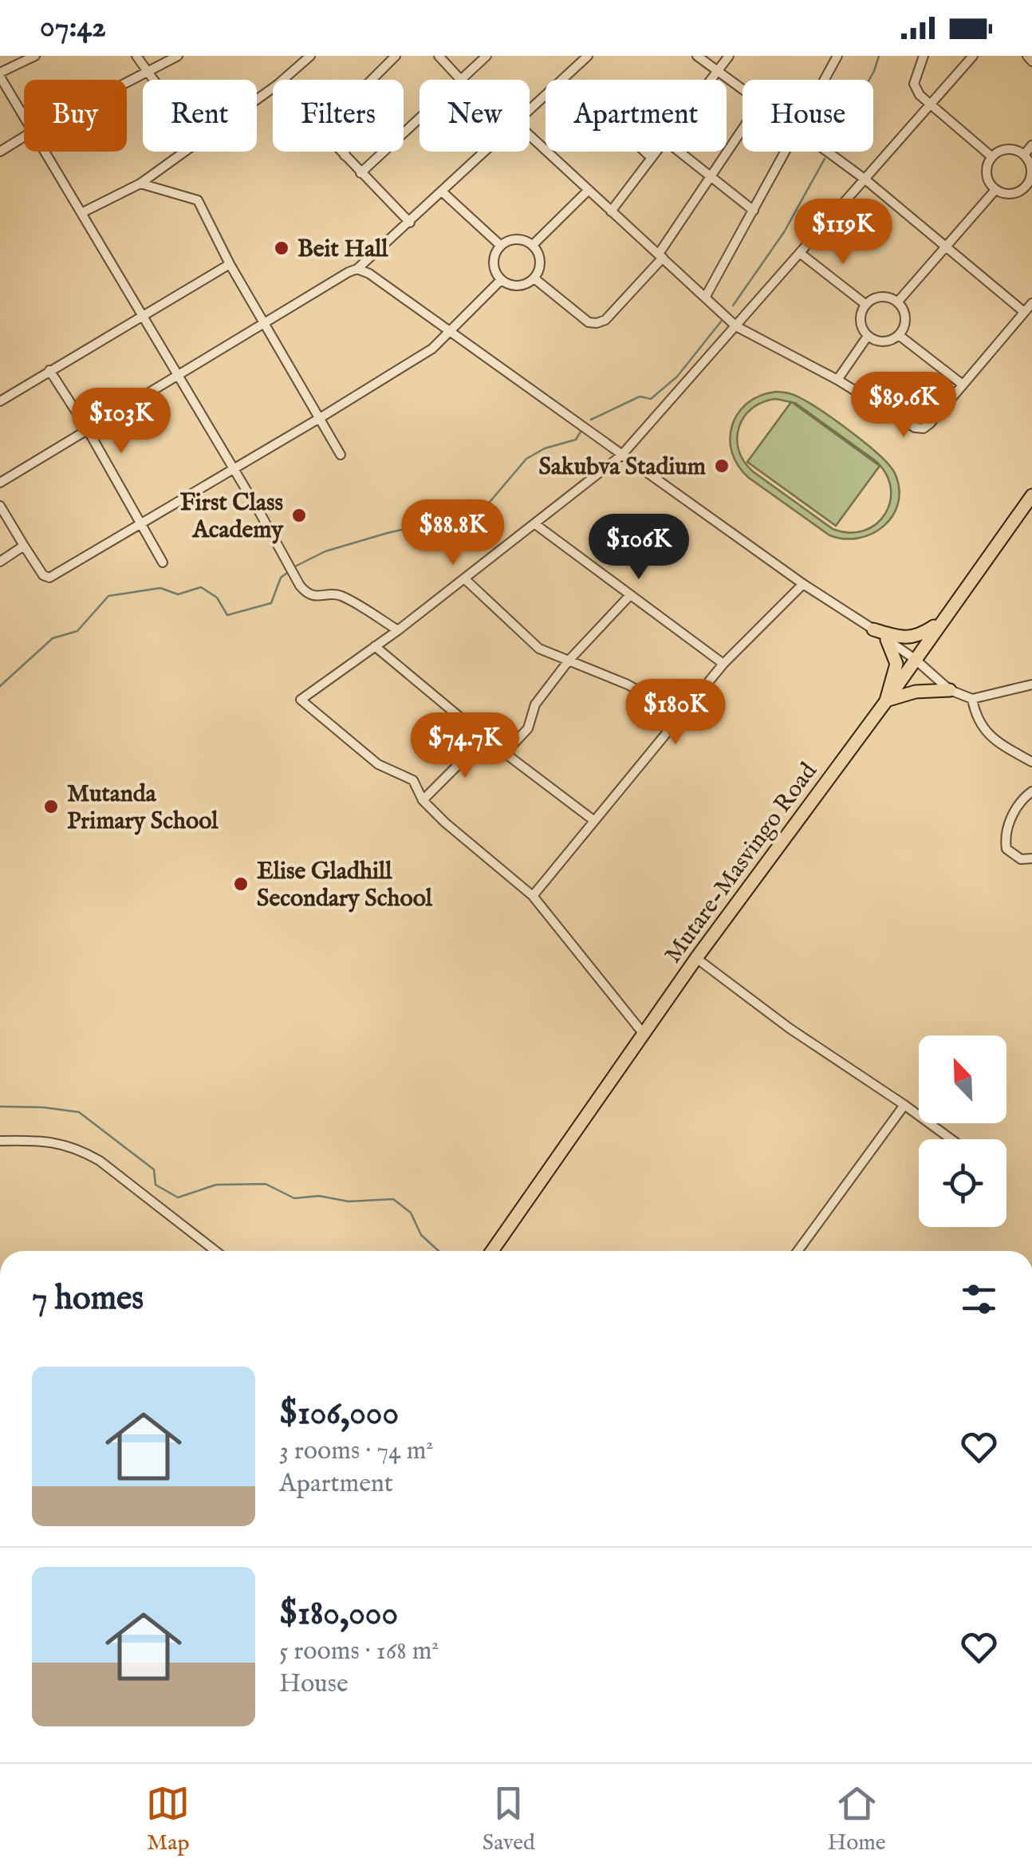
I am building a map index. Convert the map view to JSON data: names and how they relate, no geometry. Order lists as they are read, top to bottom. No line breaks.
{"streets":{"highway":["Mutare-Masvingo Road"]},"places":["Beit Hall","Sakubva Stadium","First Class Academy","Mutanda Primary School","Elise Gladhill Secondary School"],"north":"top left","page":{"status":"07:42","chip":["Buy","Rent","Filters","New","Apartment","House"],"price":["$119K","$89.6K","$103K","$88.8K","$106K","$180K","$74.7K"],"heading":"7 homes","list":[{"name":"$106,000","note":"3 rooms · 74 m² · Apartment"},{"name":"$180,000","note":"5 rooms · 168 m² · House"}],"tabs":["Map","Saved","Home"]}}
